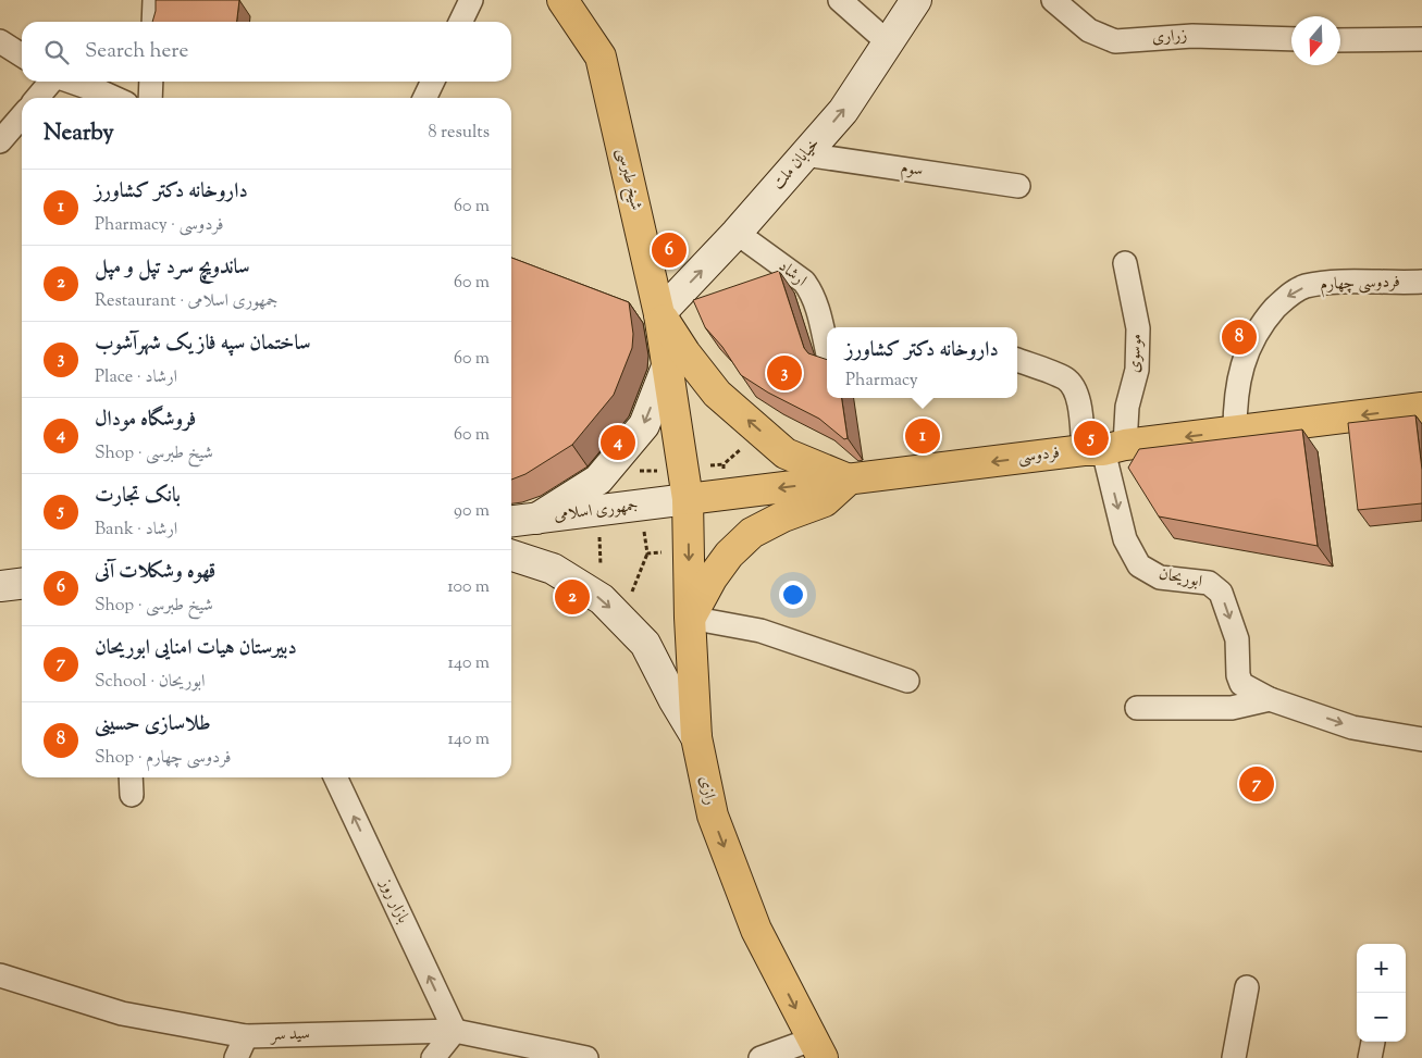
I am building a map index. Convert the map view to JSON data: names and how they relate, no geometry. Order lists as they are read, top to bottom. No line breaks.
{"streets":{"main road":["خیابان ملت","شیخ طبرسی","فردوسی","جمهوری اسلامی","رازی"],"street":["زراری","سوم","ارشاد","فردوسی چهارم","موسوی","ابوریحان","بازار روز","سید سر"]},"crossings":[["خیابان ملت","سوم"],["خیابان ملت","شیخ طبرسی"],["خیابان ملت","ارشاد"],["شیخ طبرسی","فردوسی"],["شیخ طبرسی","جمهوری اسلامی"],["شیخ طبرسی","رازی"],["فردوسی چهارم","فردوسی"],["موسوی","فردوسی"],["موسوی","ابوریحان"],["فردوسی","جمهوری اسلامی"],["فردوسی","ابوریحان"],["فردوسی","رازی"],["جمهوری اسلامی","رازی"],["بازار روز","سید سر"]],"one_way":["خیابان ملت","فردوسی چهارم","فردوسی","ابوریحان","رازی","بازار روز"],"north":"bottom","page":{"search":"Search here","heading":["Nearby","8 results"],"list":[{"mark":"1","name":"داروخانه دکتر کشاورز","note":"Pharmacy · فردوسی","value":"60 m"},{"mark":"2","name":"ساندویچ سرد تپل و مپل","note":"Restaurant · جمهوری اسلامی","value":"60 m"},{"mark":"3","name":"ساختمان سپه فاز یک شهرآشوب","note":"Place · ارشاد","value":"60 m"},{"mark":"4","name":"فروشگاه مودال","note":"Shop · شیخ طبرسی","value":"60 m"},{"mark":"5","name":"بانک تجارت","note":"Bank · ارشاد","value":"90 m"},{"mark":"6","name":"قهوه وشکلات آنی","note":"Shop · شیخ طبرسی","value":"100 m"},{"mark":"7","name":"دبیرستان هیات امنایی ابوریحان","note":"School · ابوریحان","value":"140 m"},{"mark":"8","name":"طلاسازی حسینی","note":"Shop · فردوسی چهارم","value":"140 m"}],"pins":["6","8","3","1","5","4","2","7"],"popup":["داروخانه دکتر کشاورز","Pharmacy"],"map_buttons":["+","−"]}}
